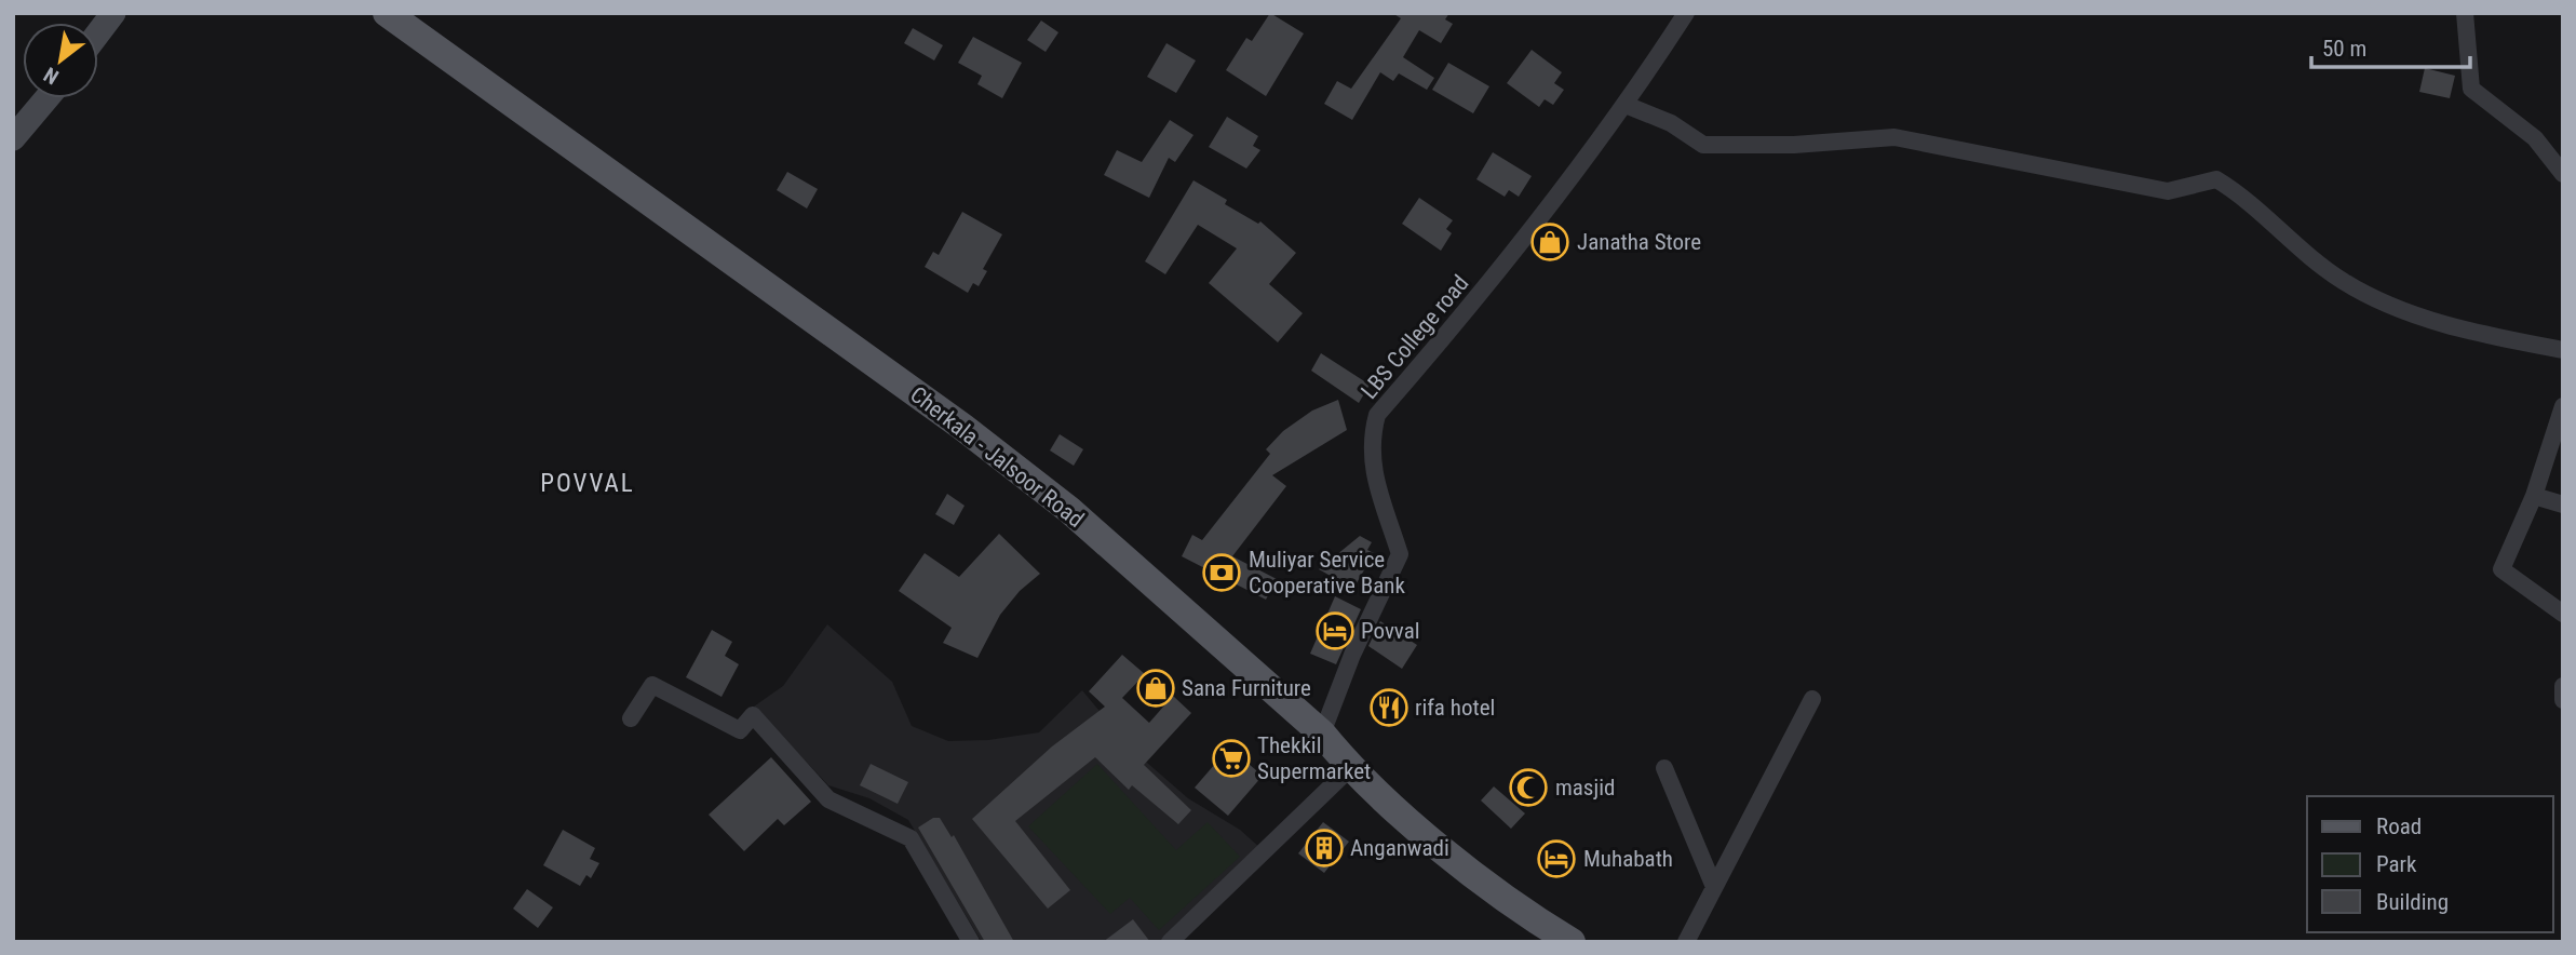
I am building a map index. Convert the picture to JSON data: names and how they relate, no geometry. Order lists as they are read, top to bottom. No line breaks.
{"streets":{"main road":["Cherkala - Jalsoor Road"],"street":["LBS College road"]},"crossings":[["LBS College road","Cherkala - Jalsoor Road"]],"districts":["POVVAL"],"places":{"shop":["Janatha Store","Sana Furniture"],"bank":["Muliyar Service Cooperative Bank"],"hotel":["Povval","Muhabath"],"restaurant":["rifa hotel"],"supermarket":["Thekkil Supermarket"],"mosque":["masjid"],"building":["Anganwadi"]},"legend":["Road","Park","Building"],"scale_bar":"50 m","north":"bottom left"}
